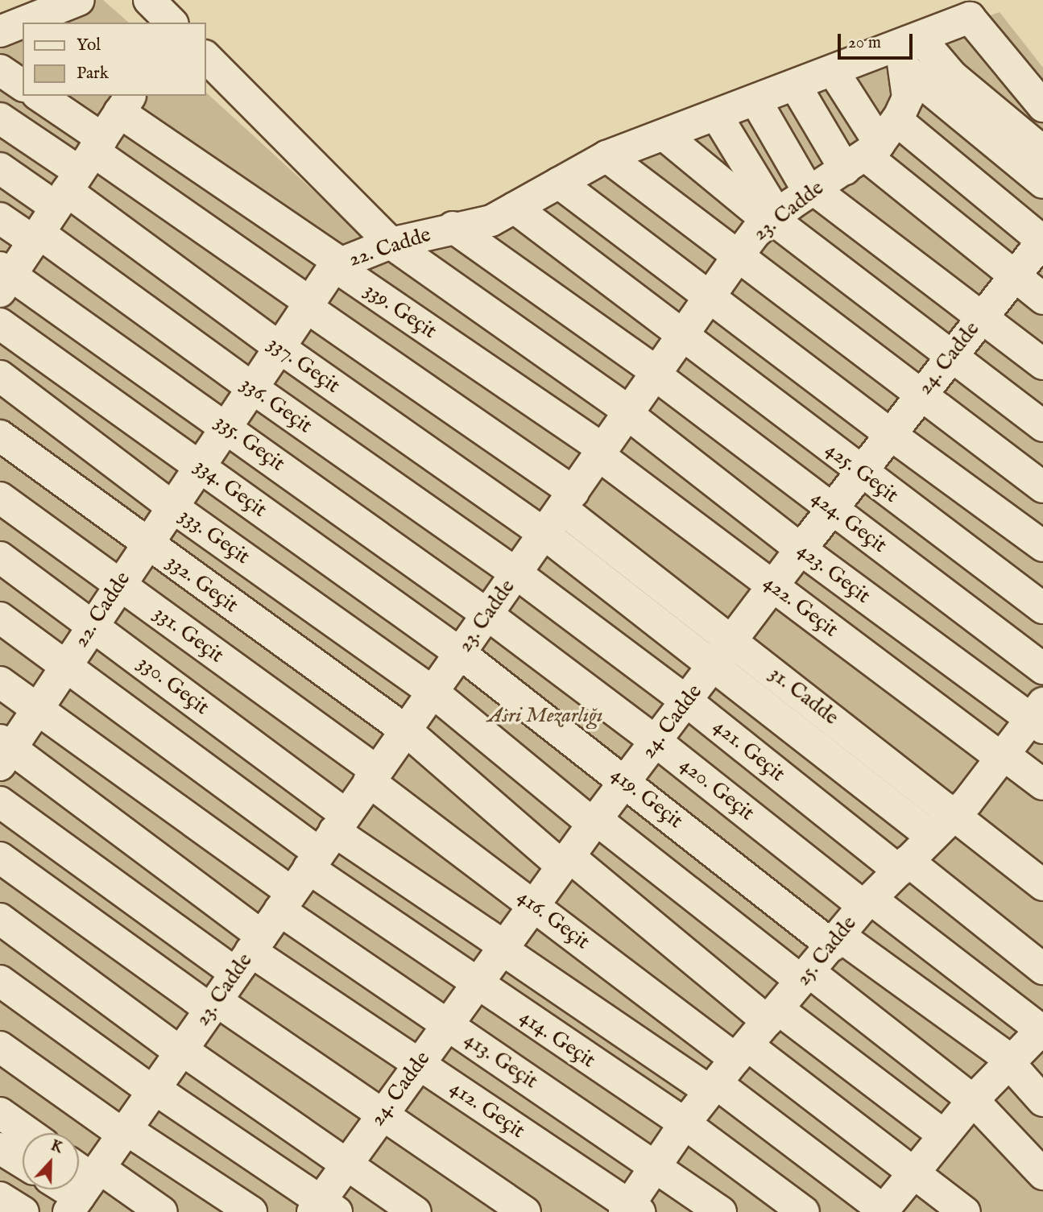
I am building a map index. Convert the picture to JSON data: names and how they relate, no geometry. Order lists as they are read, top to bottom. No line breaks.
{"streets":{"street":["23. Cadde","22. Cadde","339. Geçit","24. Cadde","337. Geçit","336. Geçit","335. Geçit","425. Geçit","334. Geçit","424. Geçit","333. Geçit","423. Geçit","332. Geçit","422. Geçit","331. Geçit","330. Geçit","31. Cadde","421. Geçit","420. Geçit","419. Geçit","416. Geçit","25. Cadde","414. Geçit","413. Geçit","412. Geçit"]},"crossings":[["23. Cadde","339. Geçit"],["23. Cadde","337. Geçit"],["23. Cadde","336. Geçit"],["23. Cadde","335. Geçit"],["23. Cadde","425. Geçit"],["23. Cadde","334. Geçit"],["23. Cadde","424. Geçit"],["23. Cadde","333. Geçit"],["23. Cadde","423. Geçit"],["23. Cadde","332. Geçit"],["23. Cadde","422. Geçit"],["23. Cadde","331. Geçit"],["23. Cadde","330. Geçit"],["23. Cadde","31. Cadde"],["23. Cadde","421. Geçit"],["23. Cadde","420. Geçit"],["23. Cadde","419. Geçit"],["23. Cadde","416. Geçit"],["23. Cadde","414. Geçit"],["23. Cadde","413. Geçit"],["23. Cadde","412. Geçit"],["22. Cadde","339. Geçit"],["22. Cadde","337. Geçit"],["22. Cadde","336. Geçit"],["22. Cadde","335. Geçit"],["22. Cadde","425. Geçit"],["22. Cadde","334. Geçit"],["22. Cadde","424. Geçit"],["22. Cadde","333. Geçit"],["22. Cadde","423. Geçit"],["22. Cadde","332. Geçit"],["22. Cadde","331. Geçit"],["22. Cadde","330. Geçit"],["22. Cadde","31. Cadde"],["339. Geçit","422. Geçit"],["24. Cadde","337. Geçit"],["24. Cadde","425. Geçit"],["24. Cadde","424. Geçit"],["24. Cadde","333. Geçit"],["24. Cadde","423. Geçit"],["24. Cadde","332. Geçit"],["24. Cadde","422. Geçit"],["24. Cadde","31. Cadde"],["24. Cadde","421. Geçit"],["24. Cadde","420. Geçit"],["24. Cadde","419. Geçit"],["24. Cadde","416. Geçit"],["24. Cadde","414. Geçit"],["24. Cadde","413. Geçit"],["24. Cadde","412. Geçit"],["337. Geçit","31. Cadde"],["336. Geçit","421. Geçit"],["335. Geçit","420. Geçit"],["334. Geçit","419. Geçit"],["333. Geçit","25. Cadde"],["423. Geçit","25. Cadde"],["332. Geçit","25. Cadde"],["422. Geçit","25. Cadde"],["331. Geçit","416. Geçit"],["330. Geçit","414. Geçit"],["330. Geçit","413. Geçit"],["31. Cadde","25. Cadde"],["421. Geçit","25. Cadde"],["420. Geçit","25. Cadde"],["419. Geçit","25. Cadde"],["416. Geçit","25. Cadde"],["25. Cadde","414. Geçit"],["25. Cadde","413. Geçit"],["25. Cadde","412. Geçit"],["414. Geçit","413. Geçit"]],"parks":["Asri Mezarlığı"],"legend":["Yol","Park"],"scale_bar":"20 m","north":"top"}
